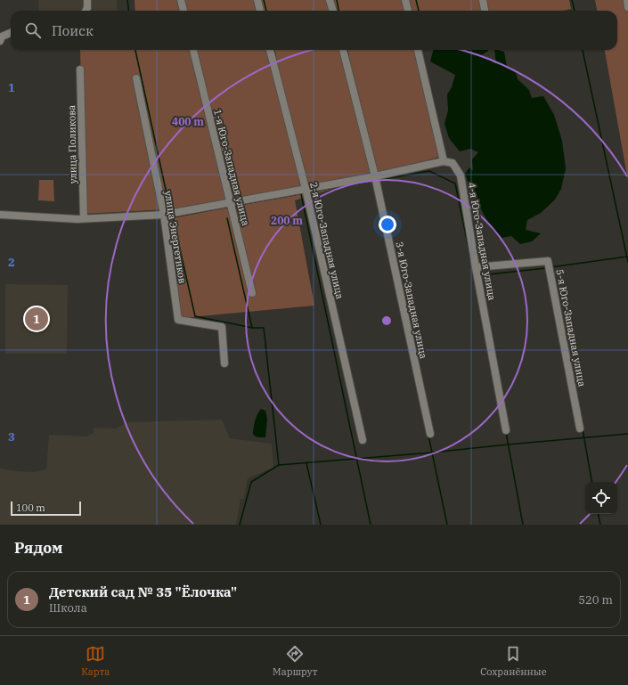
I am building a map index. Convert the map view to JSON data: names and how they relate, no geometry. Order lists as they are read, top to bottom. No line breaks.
{"streets":{"street":["улица Поликова","1-я Юго-Западная улица","улица Энергетиков","2-я Юго-Западная улица","4-я Юго-Западная улица","3-я Юго-Западная улица","5-я Юго-Западная улица"]},"crossings":[["4-я Юго-Западная улица","5-я Юго-Западная улица"]],"scale_bar":"100 m","page":{"search":"Поиск","pins":"1","scale":"100 m","heading":"Рядом","list":[{"mark":"1","name":"Детский сад № 35 \"Ёлочка\"","note":"Школа","value":"520 m"}],"nav":["Карта","Маршрут","Сохранённые"]},"grid":{"rows":["1","2","3"]},"rings":["400 m","200 m"]}
